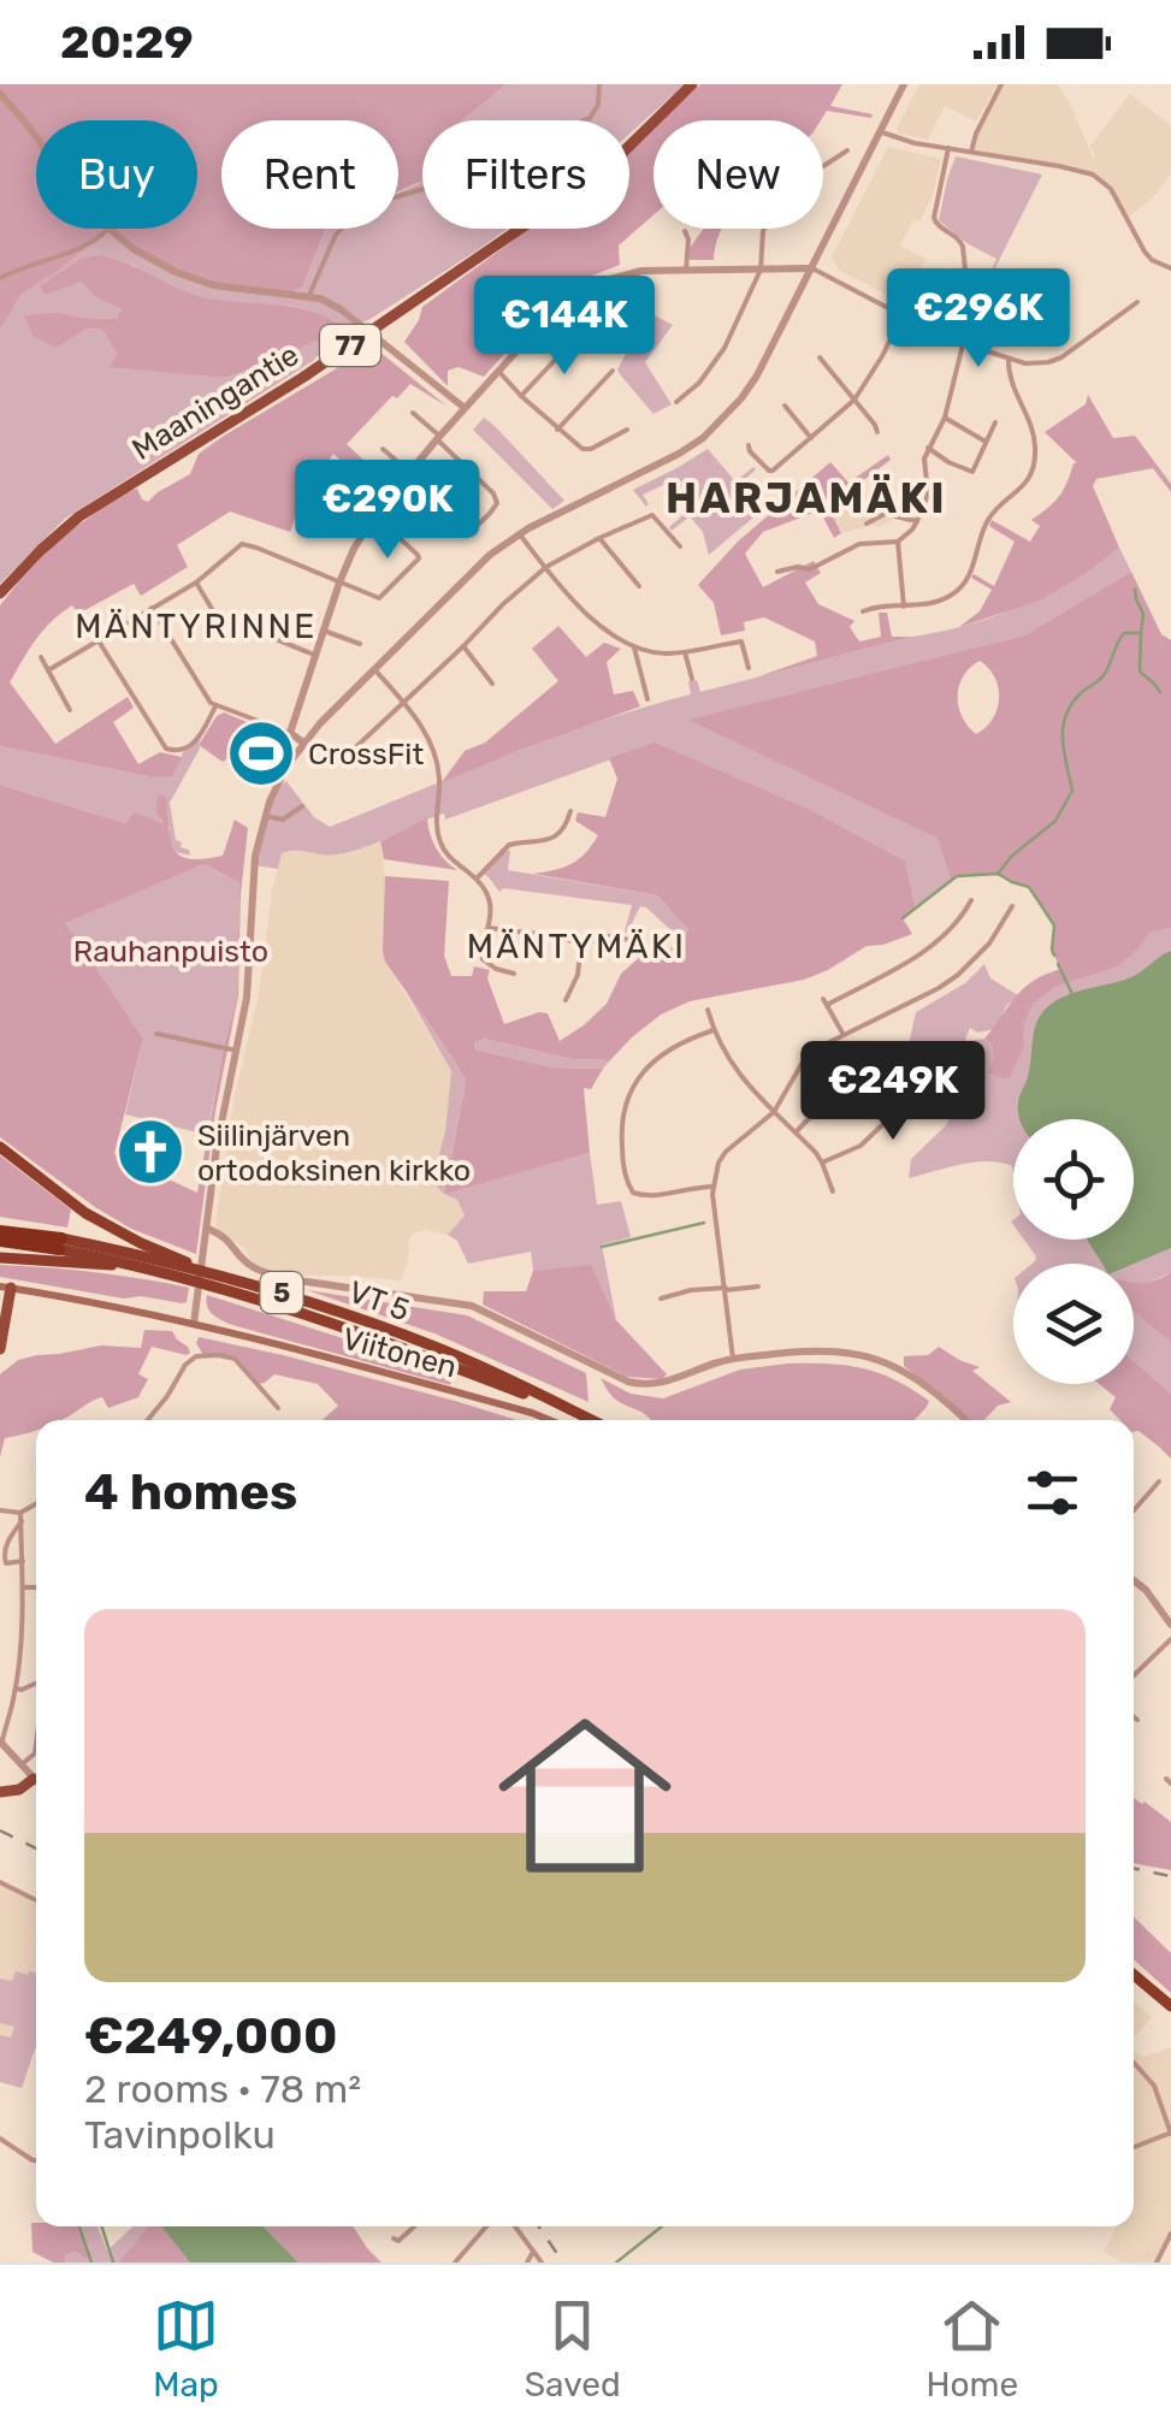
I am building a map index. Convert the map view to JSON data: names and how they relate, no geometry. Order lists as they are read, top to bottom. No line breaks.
{"streets":{"highway":["5","VT 5"],"main road":["77","Maaningantie","Viitonen"]},"districts":["HARJAMÄKI","MÄNTYRINNE","MÄNTYMÄKI"],"parks":["Rauhanpuisto"],"places":{"sports":["CrossFit"],"church":["Siilinjärven ortodoksinen kirkko"]},"page":{"status":"20:29","chip":["Buy","Rent","Filters","New"],"price":["€296K","€144K","€290K","€249K"],"heading":"4 homes","list":[{"name":"€249,000","note":"2 rooms · 78 m² · Tavinpolku"}],"tabs":["Map","Saved","Home"]}}
